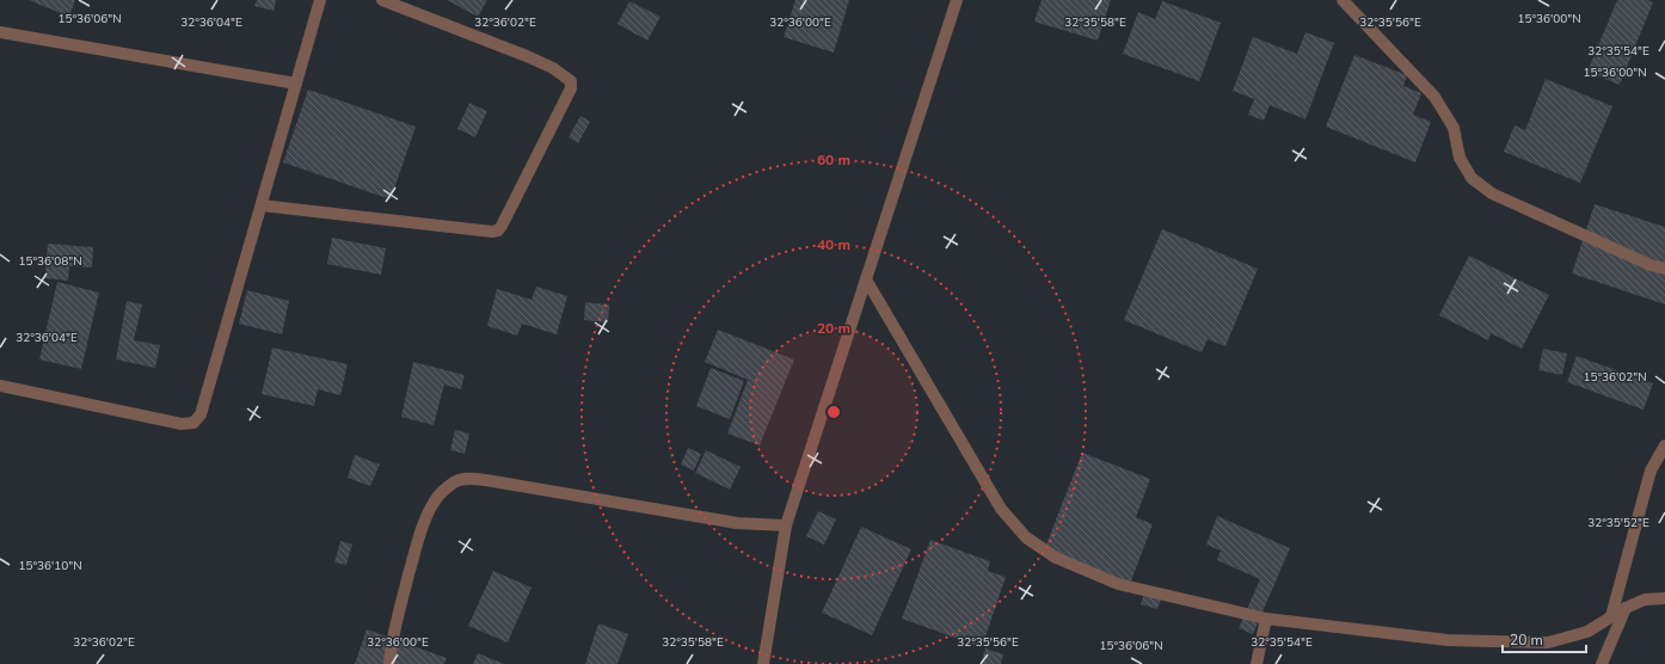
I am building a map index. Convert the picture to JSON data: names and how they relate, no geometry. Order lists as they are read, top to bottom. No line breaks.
{"scale_bar":"20 m","coordinates":["15°36'00\"N","15°36'06\"N","32°36'04\"E","32°36'02\"E","32°36'00\"E","32°35'58\"E","32°35'56\"E","32°35'54\"E","15°36'08\"N","15°36'02\"N","32°35'52\"E","15°36'10\"N"],"rings":["60 m","40 m","20 m"]}
